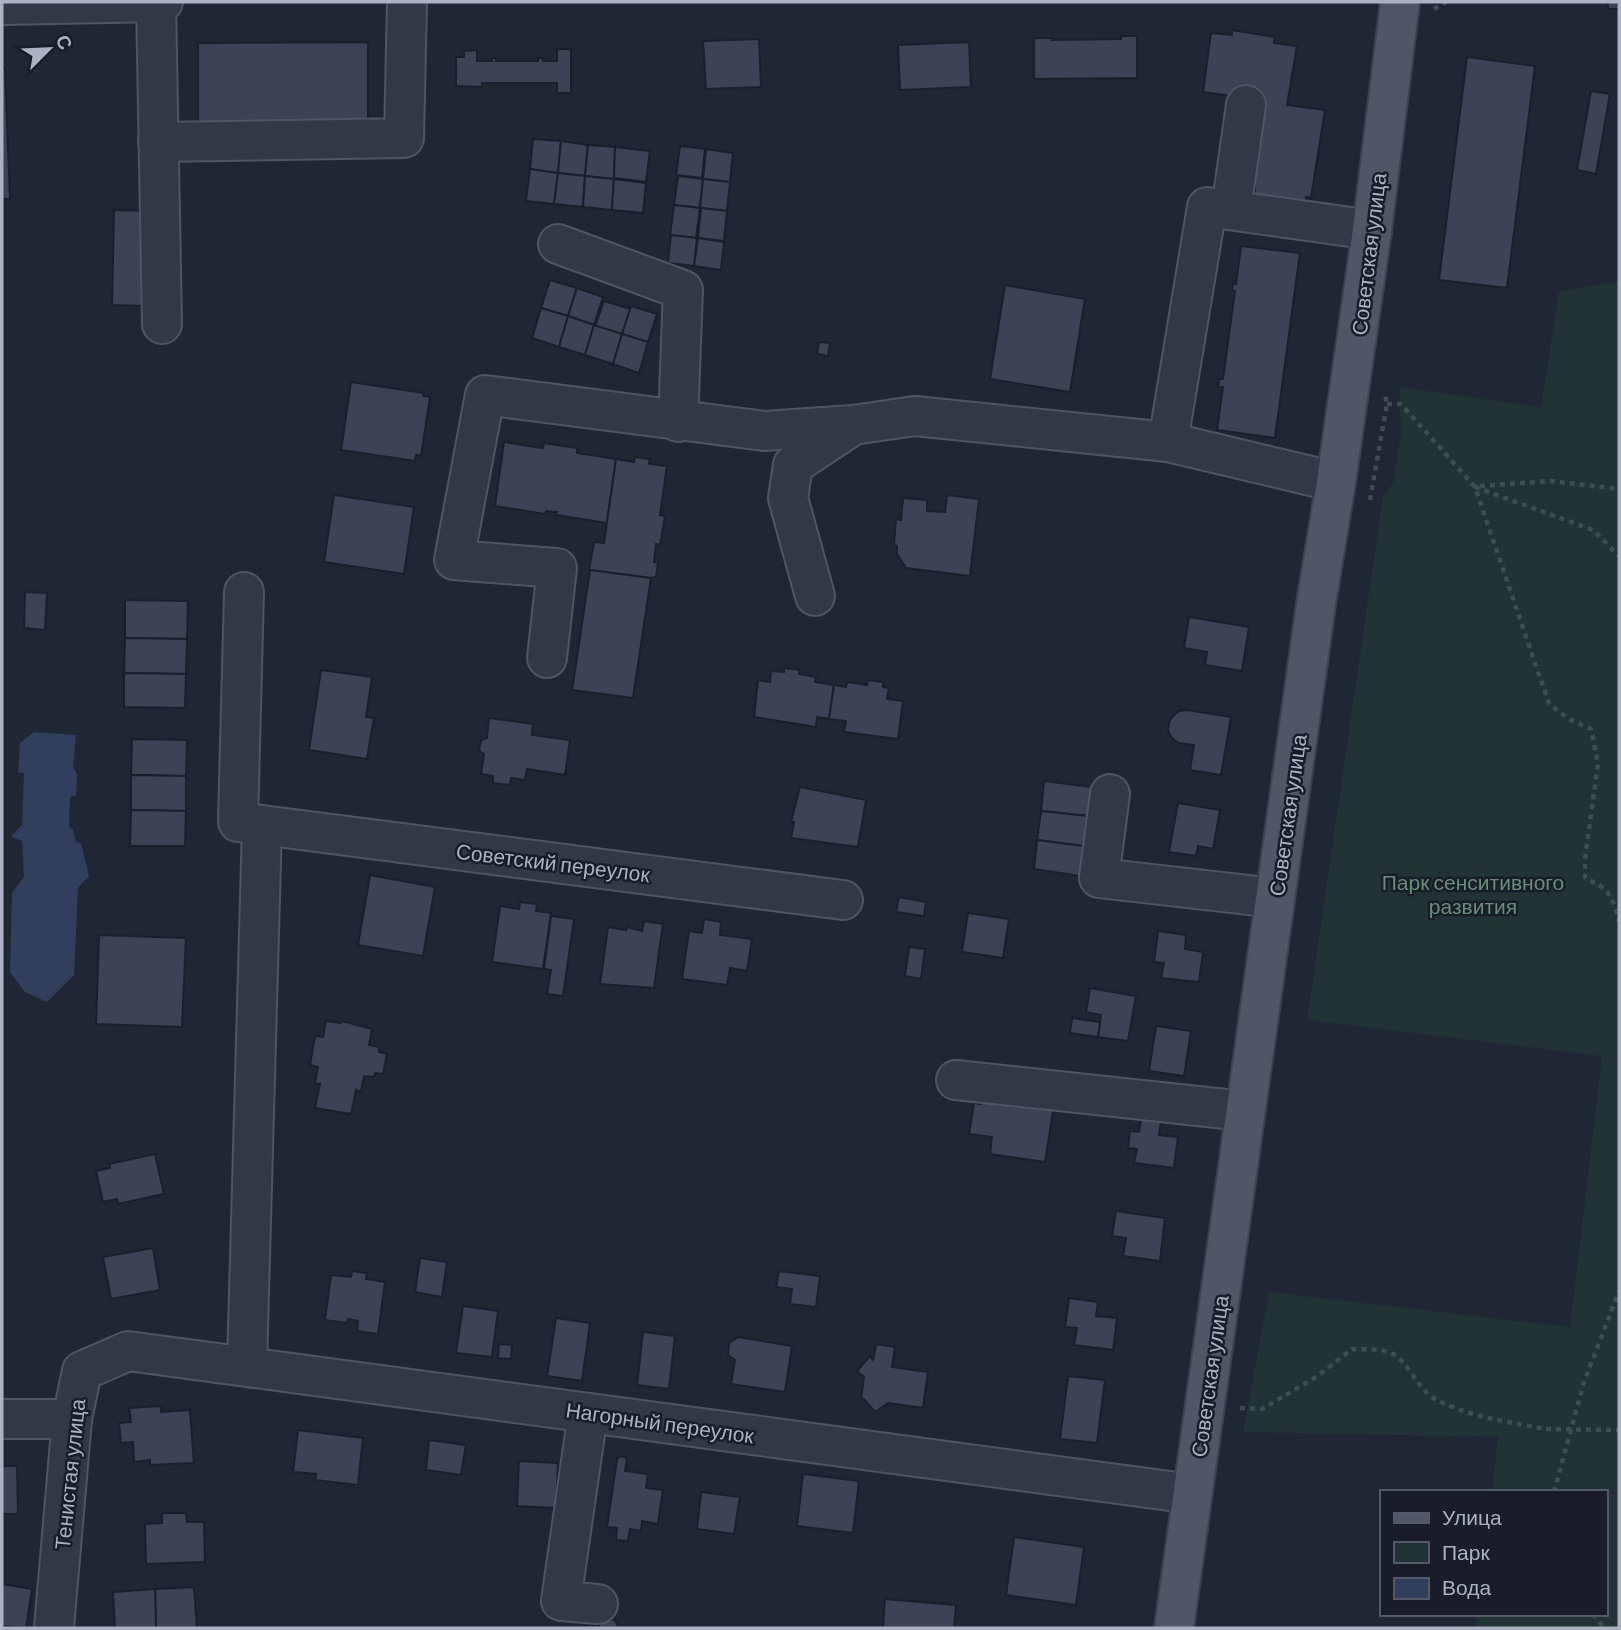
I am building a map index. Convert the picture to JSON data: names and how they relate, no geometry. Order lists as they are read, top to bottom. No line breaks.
{"streets":{"main road":["Советская улица"],"street":["Советский переулок","Нагорный переулок","Тенистая улица"]},"crossings":[["Советская улица","Нагорный переулок"],["Нагорный переулок","Тенистая улица"]],"parks":["Парк сенситивного развития"],"legend":["Улица","Парк","Вода"],"north":"top right"}
